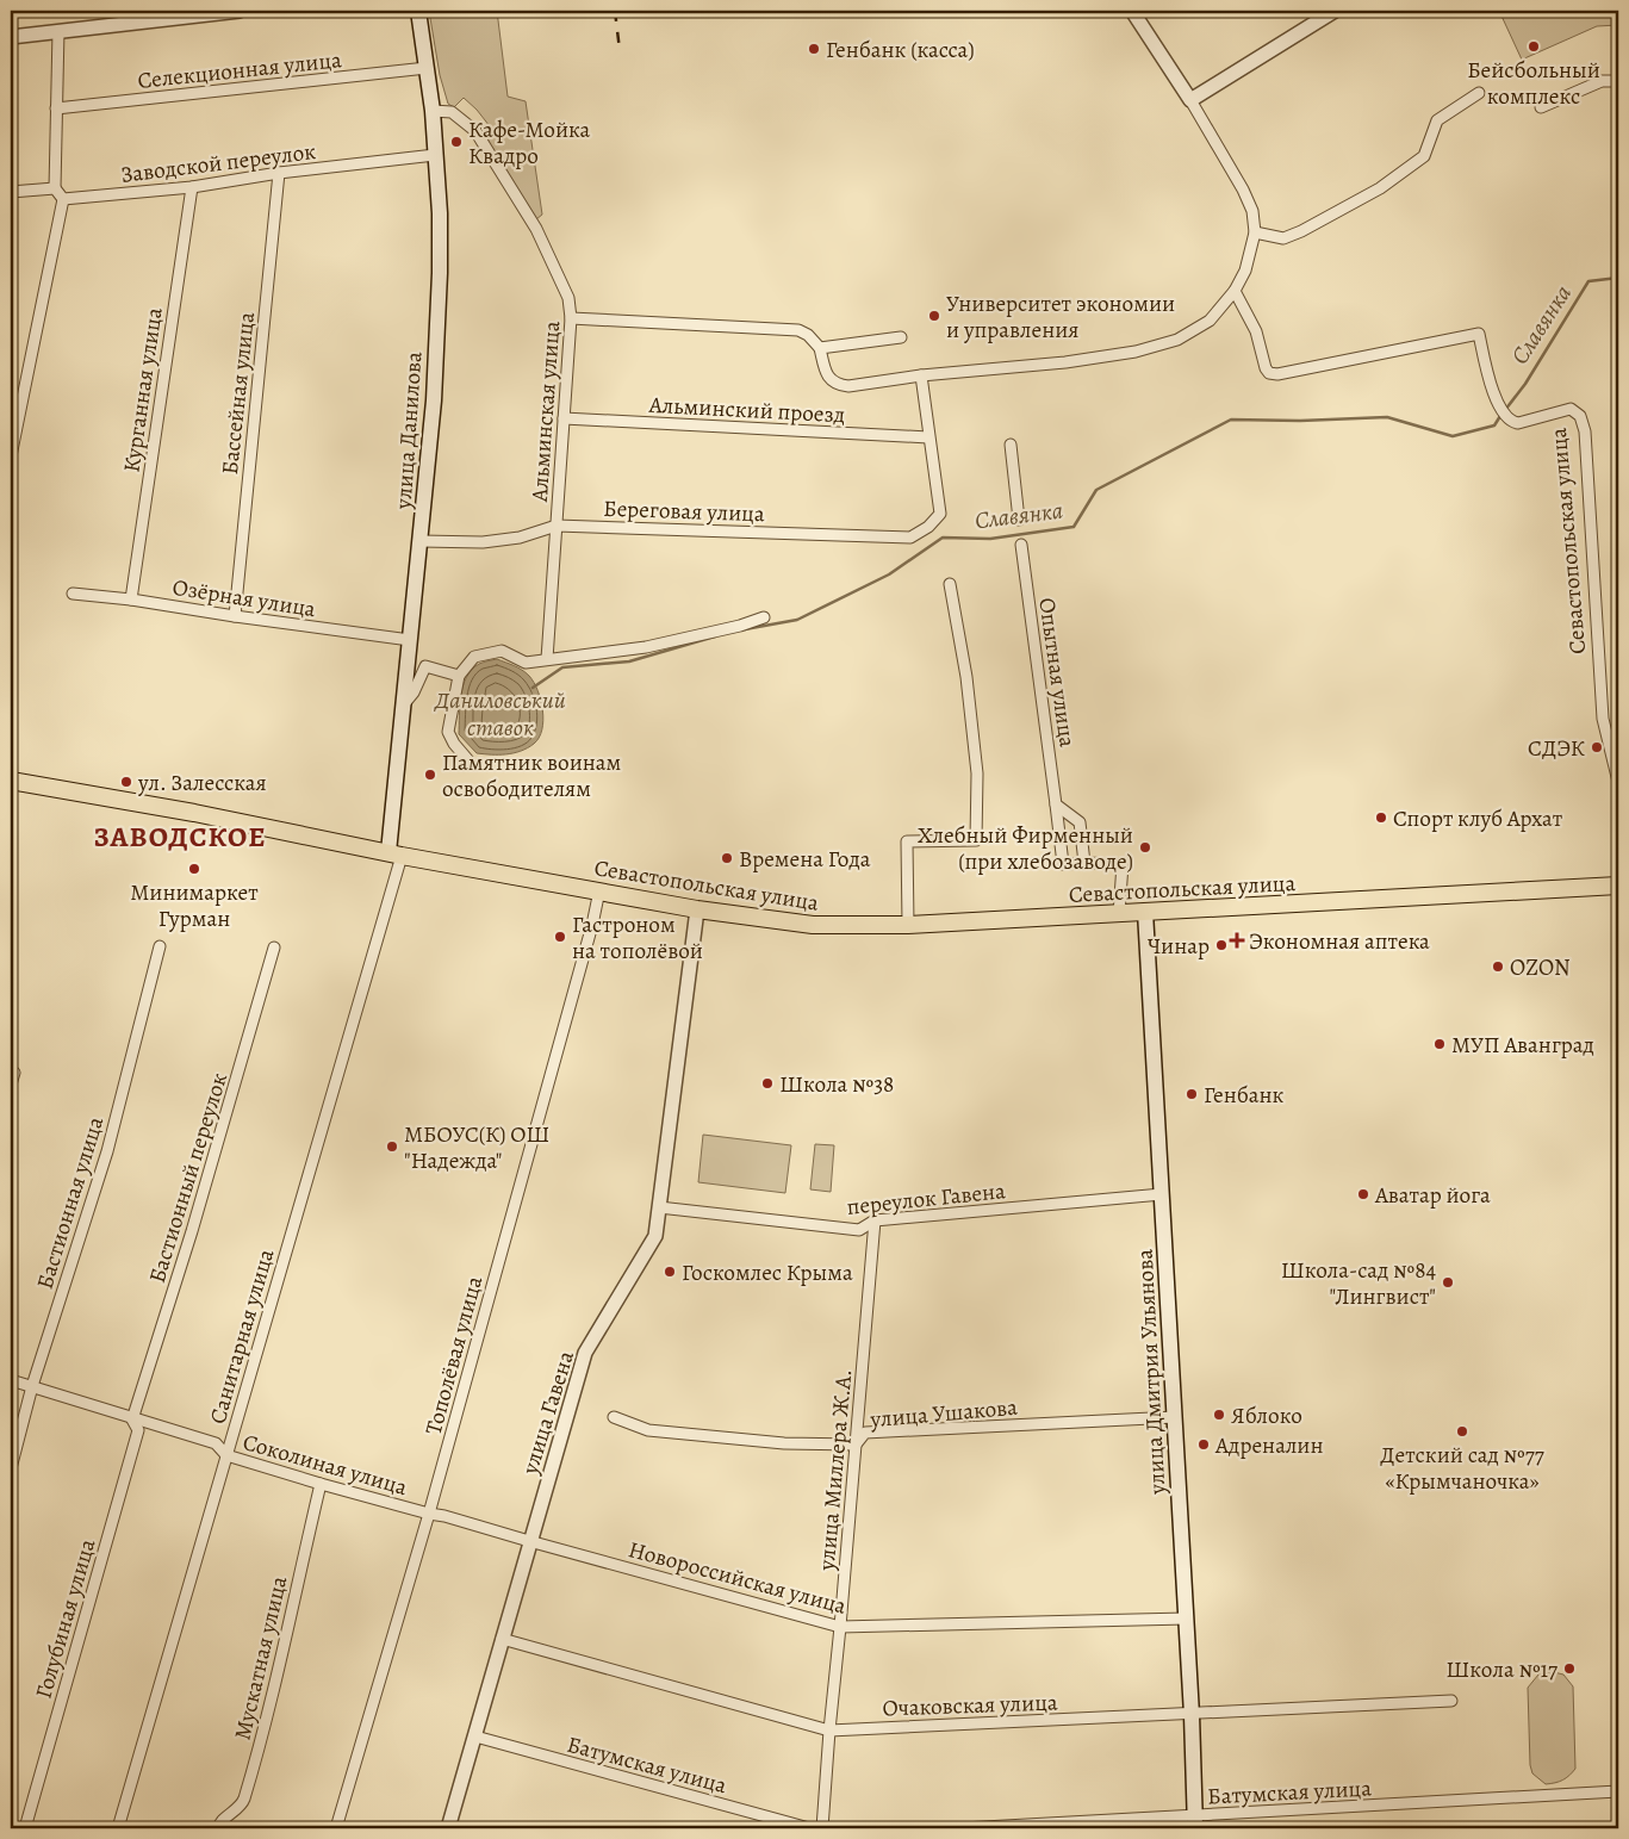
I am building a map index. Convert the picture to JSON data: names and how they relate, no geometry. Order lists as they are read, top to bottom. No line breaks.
{"streets":{"main road":["улица Данилова","Севастопольская улица","улица Дмитрия Ульянова"],"street":["Селекционная улица","Заводской переулок","Курганная улица","Бассейная улица","Альминский проезд","Альминская улица","Береговая улица","Озёрная улица","Опытная улица","Бастионный переулок","переулок Гавена","Бастионная улица","Санитарная улица","Тополёвая улица","улица Гавена","улица Ушакова","Соколиная улица","улица Миллера Ж.А.","Новороссийская улица","Голубиная улица","Мускатная улица","Очаковская улица","Батумская улица"]},"crossings":[["Селекционная улица","улица Данилова"],["Заводской переулок","Курганная улица"],["Заводской переулок","Бассейная улица"],["Заводской переулок","улица Данилова"],["Курганная улица","Озёрная улица"],["Бассейная улица","Озёрная улица"],["Альминский проезд","Альминская улица"],["Альминский проезд","Береговая улица"],["Альминская улица","улица Данилова"],["Альминская улица","Береговая улица"],["улица Данилова","Береговая улица"],["улица Данилова","Севастопольская улица"],["улица Данилова","Озёрная улица"],["улица Данилова","Санитарная улица"],["Севастопольская улица","Опытная улица"],["Севастопольская улица","Санитарная улица"],["Севастопольская улица","Тополёвая улица"],["Севастопольская улица","улица Дмитрия Ульянова"],["Севастопольская улица","улица Гавена"],["Бастионный переулок","Соколиная улица"],["Бастионный переулок","Голубиная улица"],["переулок Гавена","улица Дмитрия Ульянова"],["переулок Гавена","улица Гавена"],["переулок Гавена","улица Миллера Ж.А."],["Бастионная улица","Соколиная улица"],["Санитарная улица","Соколиная улица"],["Тополёвая улица","Соколиная улица"],["Тополёвая улица","Новороссийская улица"],["улица Дмитрия Ульянова","улица Ушакова"],["улица Дмитрия Ульянова","Новороссийская улица"],["улица Дмитрия Ульянова","Очаковская улица"],["улица Дмитрия Ульянова","Батумская улица"],["улица Гавена","Новороссийская улица"],["улица Гавена","Очаковская улица"],["улица Гавена","Батумская улица"],["улица Ушакова","улица Миллера Ж.А."],["Соколиная улица","Новороссийская улица"],["Соколиная улица","Голубиная улица"],["Соколиная улица","Мускатная улица"],["улица Миллера Ж.А.","Новороссийская улица"],["улица Миллера Ж.А.","Очаковская улица"]],"districts":["ЗАВОДСКОЕ"],"water":["Славянка","Даниловський ставок"],"places":{"other":["Бейсбольный комплекс","Генбанк (касса)","Кафе-Мойка Квадро","Университет экономии и управления","СДЭК","Памятник воинам освободителям","ул. Залесская","Спорт клуб Архат","Хлебный Фирменный (при хлебозаводе)","Времена Года","Минимаркет Гурман","Гастроном на тополёвой","Чинар","OZON","МУП Аванград","Школа №38","Генбанк","МБОУС(К) ОШ \"Надежда\"","Аватар йога","Госкомлес Крыма","Школа-сад №84 \"Лингвист\"","Яблоко","Детский сад №77 «Крымчаночка»","Адреналин","Школа №17"],"health":["Экономная аптека"]}}
